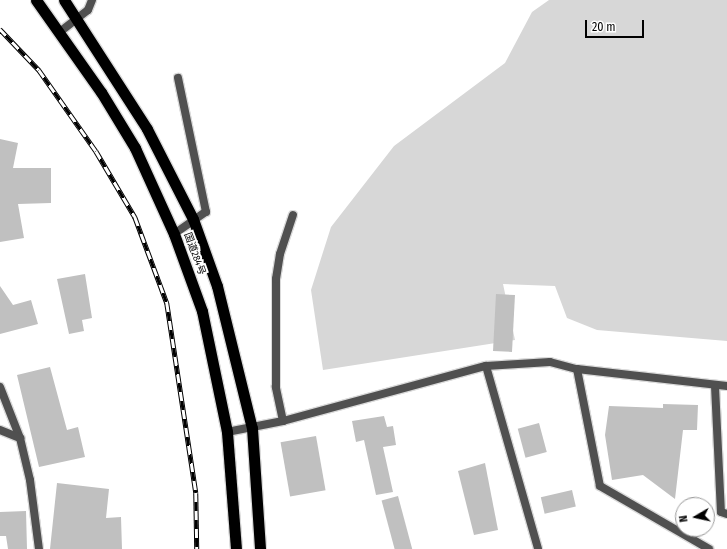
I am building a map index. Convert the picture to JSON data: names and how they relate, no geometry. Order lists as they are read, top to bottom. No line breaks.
{"streets":{"highway":["国道284号"]},"scale_bar":"20 m","north":"left"}
